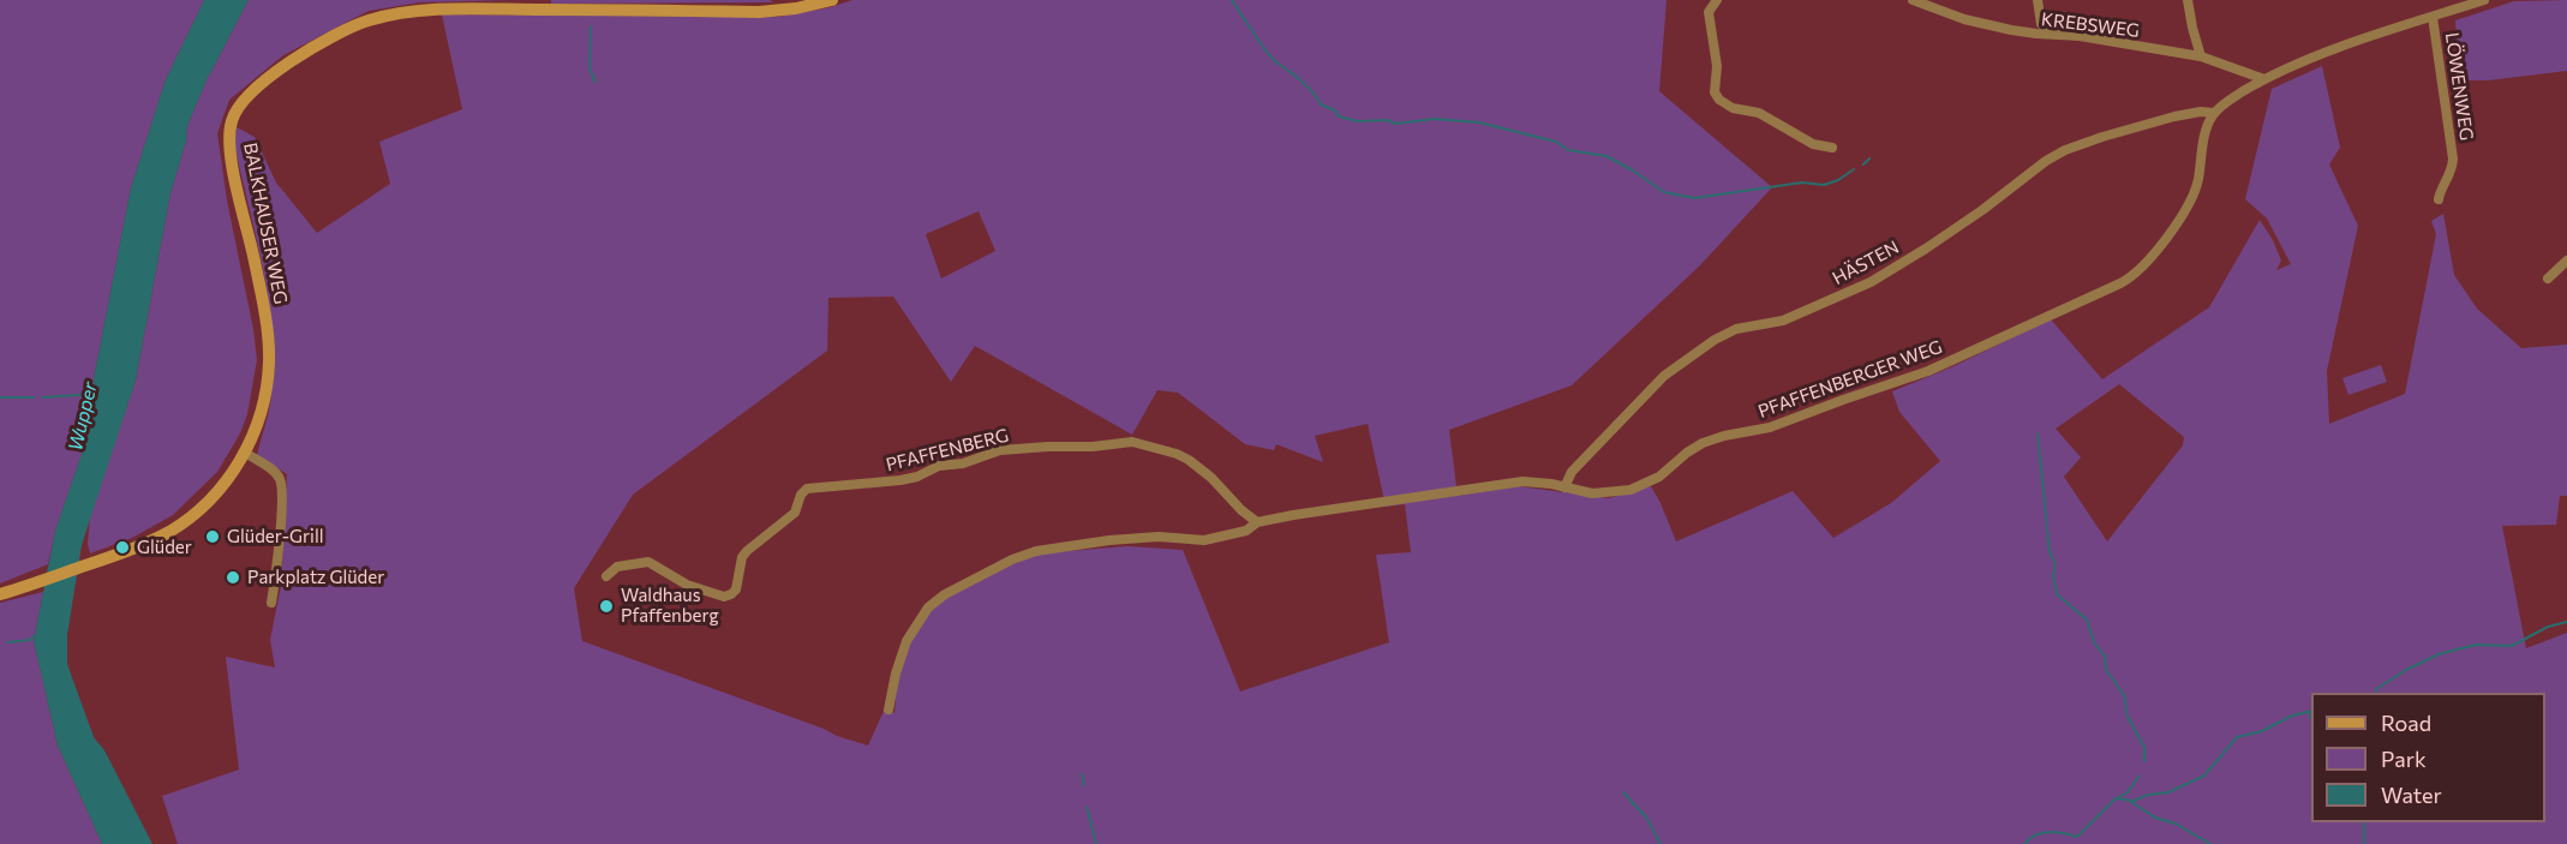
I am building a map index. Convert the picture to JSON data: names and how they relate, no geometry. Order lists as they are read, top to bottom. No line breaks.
{"streets":{"main road":["BALKHAUSER WEG"],"street":["KREBSWEG","LÖWENWEG","HÄSTEN","PFAFFENBERGER WEG","PFAFFENBERG"]},"crossings":[["HÄSTEN","PFAFFENBERGER WEG"],["PFAFFENBERGER WEG","PFAFFENBERG"]],"water":["Wupper"],"places":["Glüder-Grill","Glüder","Parkplatz Glüder","Waldhaus Pfaffenberg"],"legend":["Road","Park","Water"]}
